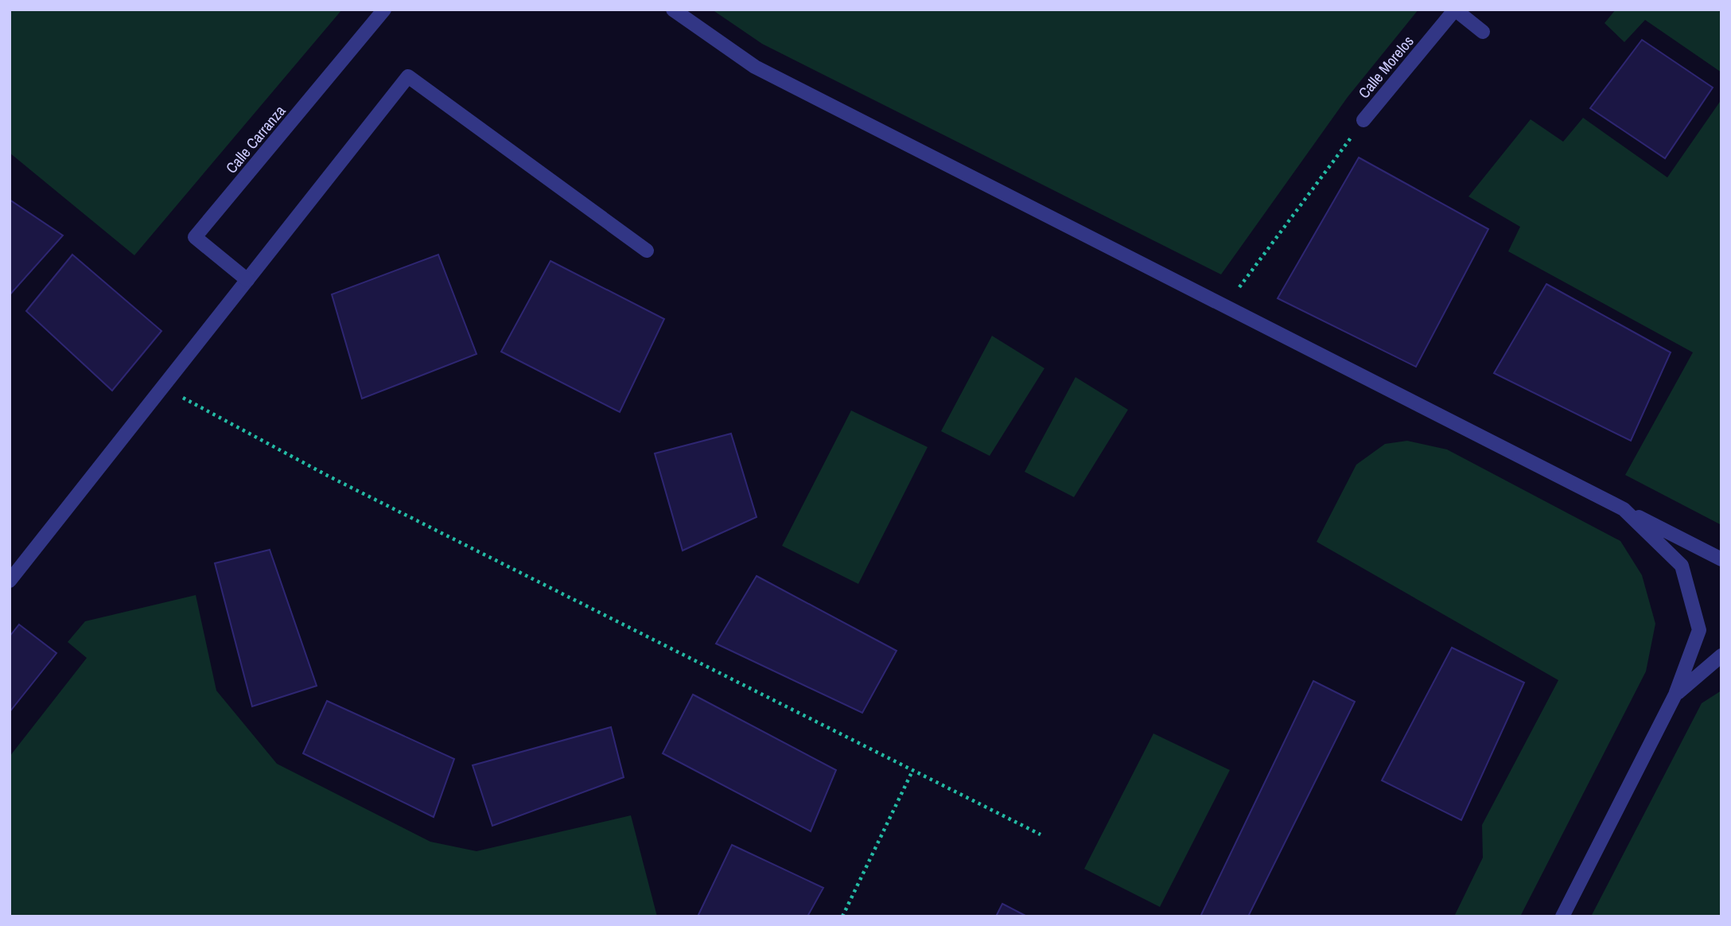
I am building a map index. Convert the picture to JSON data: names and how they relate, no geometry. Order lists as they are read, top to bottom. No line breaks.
{"streets":{"street":["Calle Morelos","Calle Carranza"]}}
